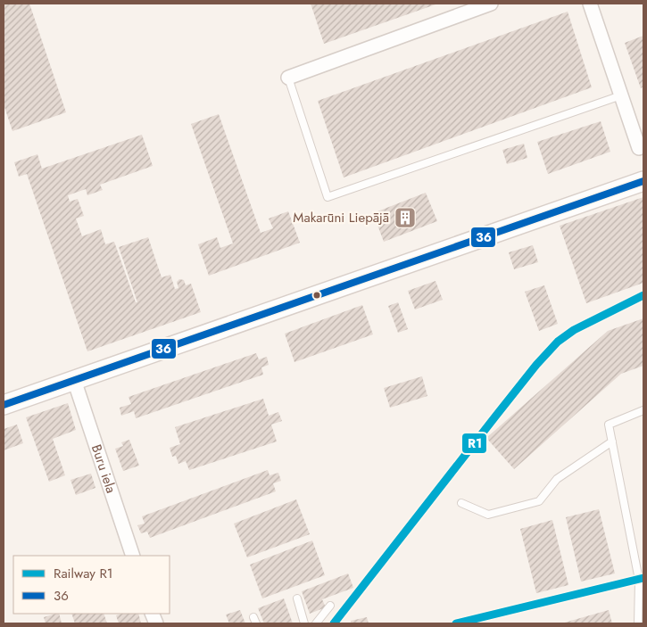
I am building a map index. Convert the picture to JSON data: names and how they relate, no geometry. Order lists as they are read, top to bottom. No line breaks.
{"streets":{"street":["Buru iela"]},"places":{"building":["Makarūni Liepājā"]},"lines":["transit line 36","rail line R1"],"legend":["Railway R1","36"]}
